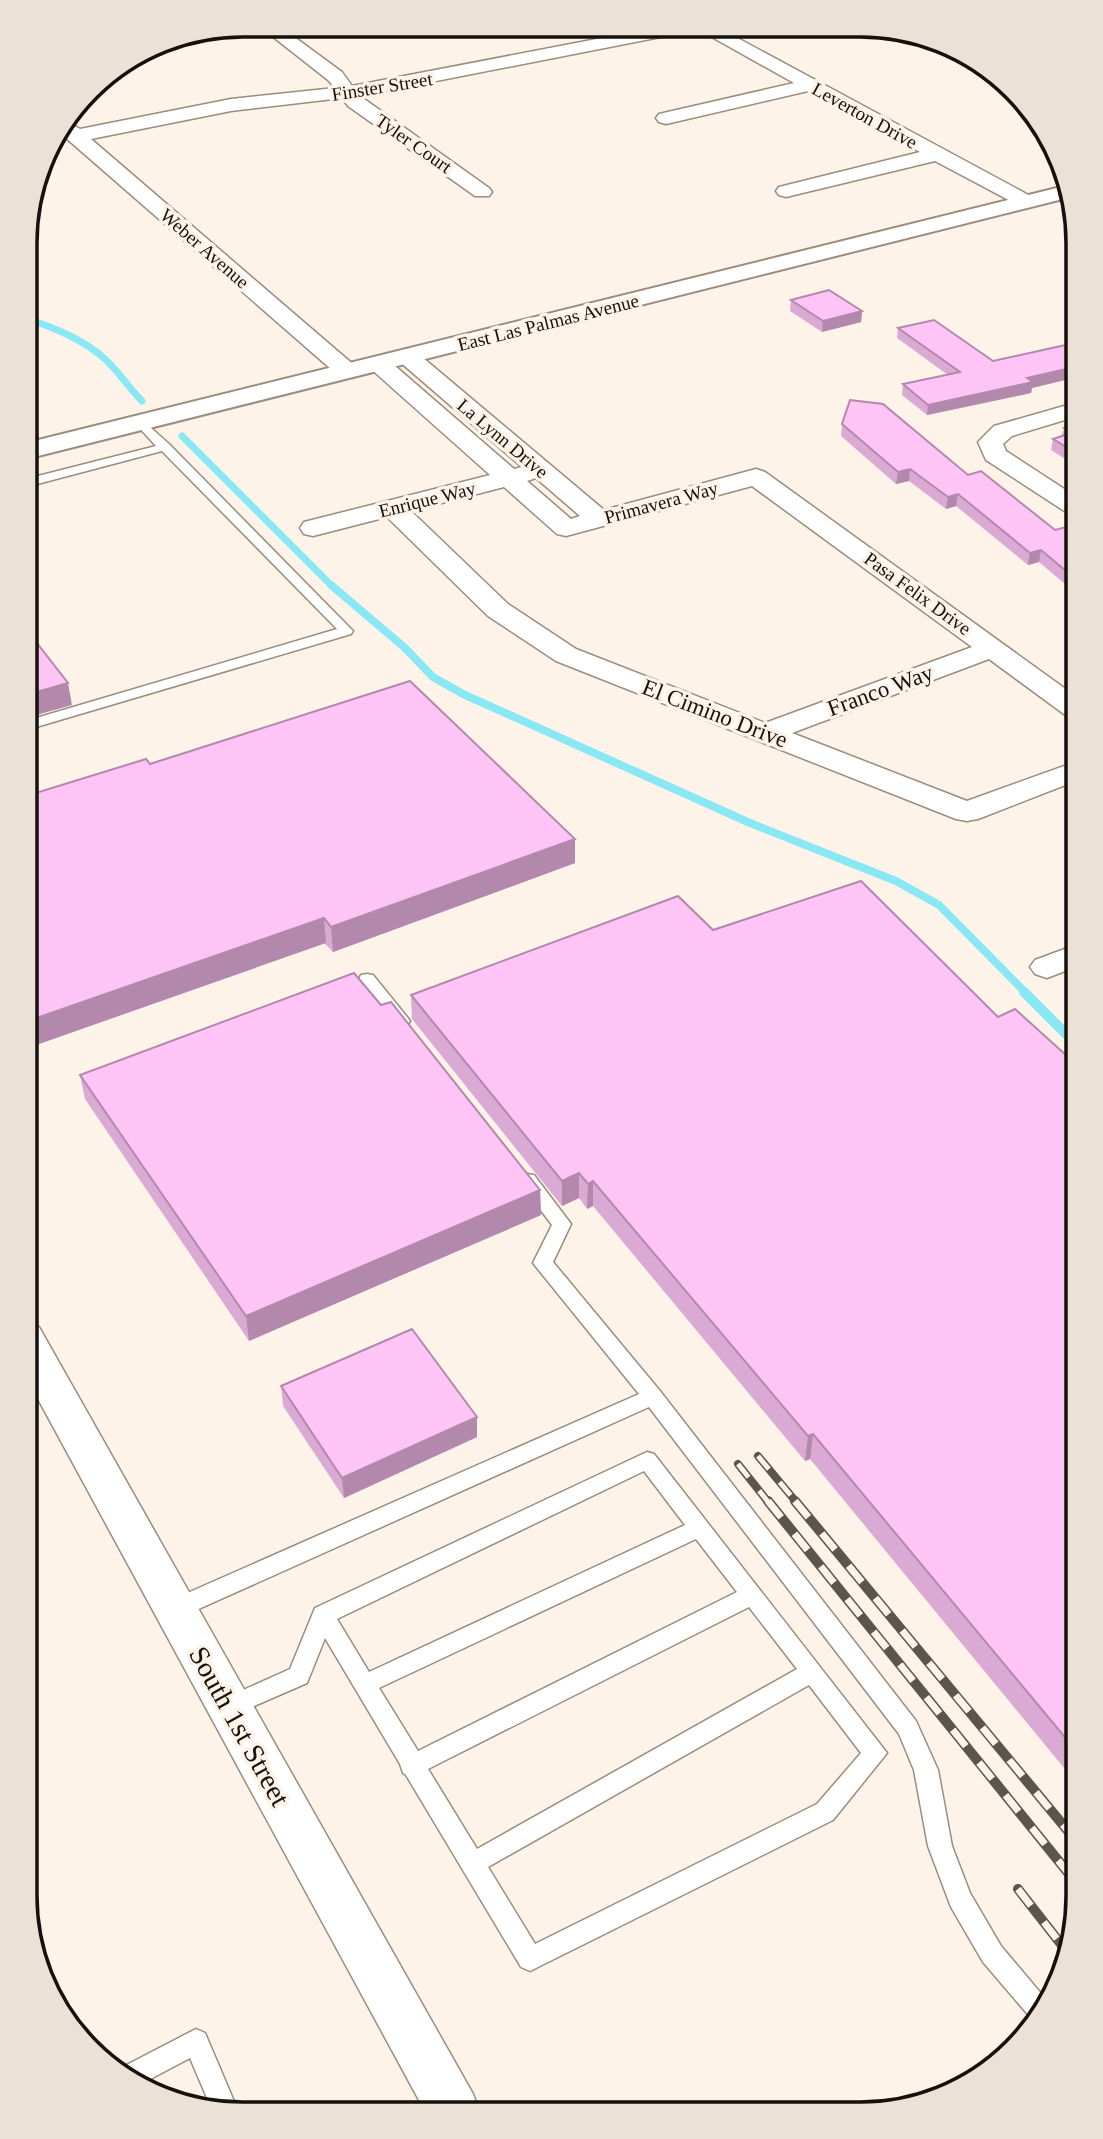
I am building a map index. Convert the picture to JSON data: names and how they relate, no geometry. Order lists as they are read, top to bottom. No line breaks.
{"streets":{"main road":["East Las Palmas Avenue"],"street":["Finster Street","Leverton Drive","Tyler Court","Weber Avenue","La Lynn Drive","Enrique Way","Primavera Way","Pasa Felix Drive","Franco Way","El Cimino Drive","South 1st Street"]},"crossings":[["Finster Street","Tyler Court"],["Leverton Drive","East Las Palmas Avenue"],["Weber Avenue","East Las Palmas Avenue"],["East Las Palmas Avenue","La Lynn Drive"],["La Lynn Drive","Enrique Way"],["La Lynn Drive","Primavera Way"],["Enrique Way","El Cimino Drive"],["Primavera Way","Pasa Felix Drive"],["Pasa Felix Drive","Franco Way"],["Franco Way","El Cimino Drive"]]}
